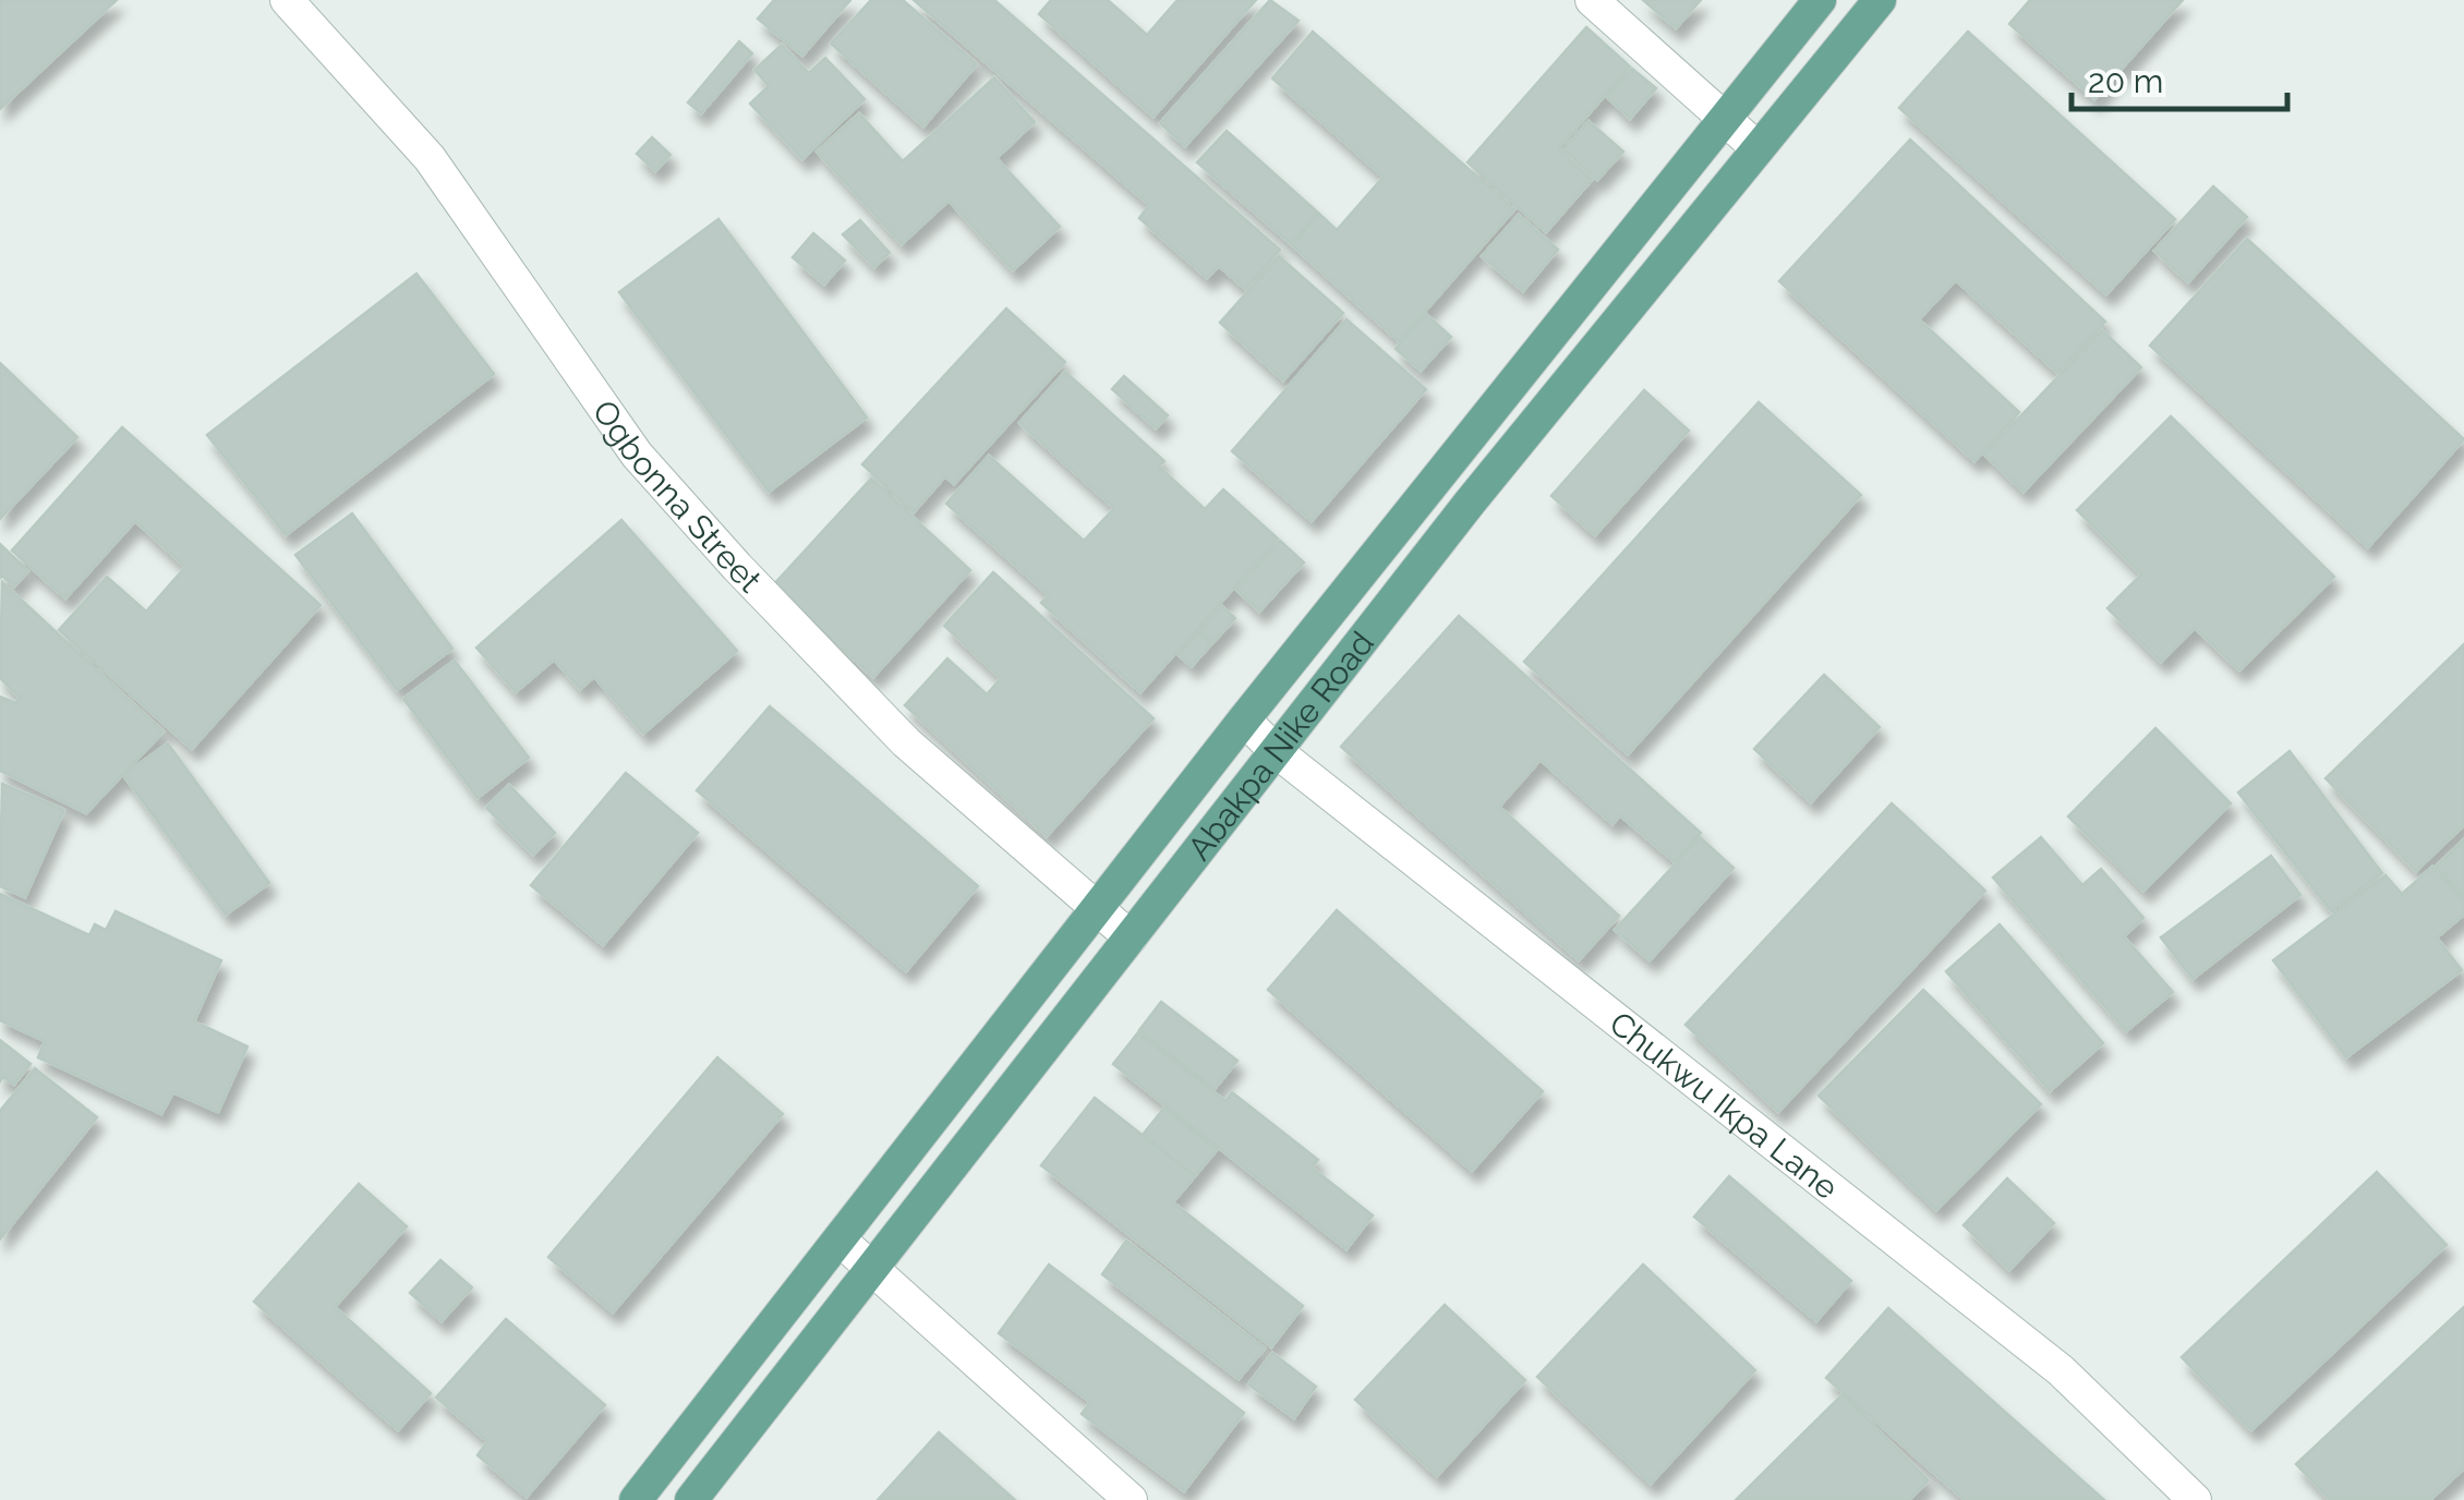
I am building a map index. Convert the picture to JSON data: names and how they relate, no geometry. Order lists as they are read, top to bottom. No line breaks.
{"streets":{"main road":["Abakpa Nike Road"],"street":["Ogbonna Street","Chukwu Ikpa Lane"]},"crossings":[["Ogbonna Street","Abakpa Nike Road"],["Abakpa Nike Road","Chukwu Ikpa Lane"]],"scale_bar":"20 m"}
